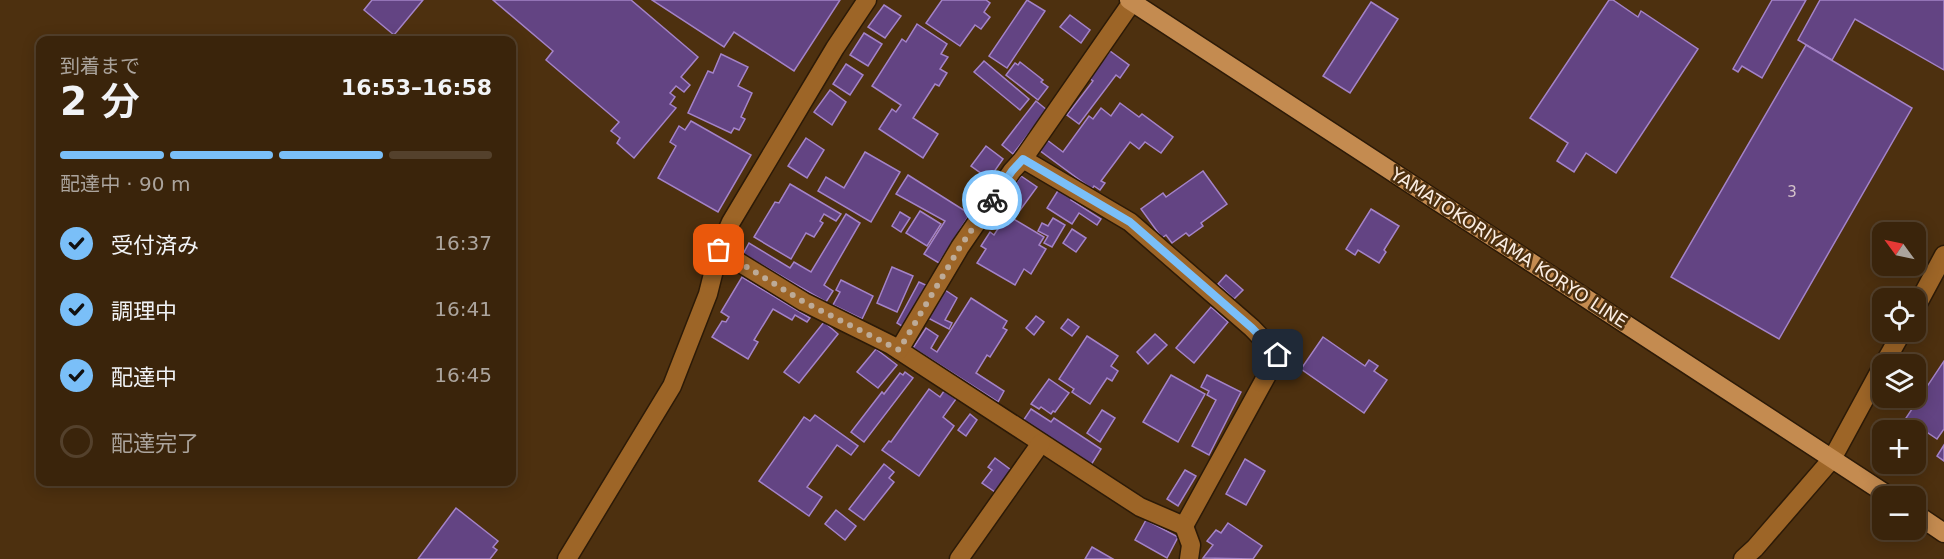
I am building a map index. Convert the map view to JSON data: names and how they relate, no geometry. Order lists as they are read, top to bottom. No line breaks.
{"streets":{"main road":["YAMATOKORIYAMA KORYO LINE"]},"house_numbers":["3"],"north":"top left","page":{"heading":["2 分","到着まで","16:53–16:58"],"bar":"配達中 · 90 m","list":[["受付済み","16:37"],["調理中","16:41"],["配達中","16:45"],"配達完了"],"map_buttons":["+","−"]}}
